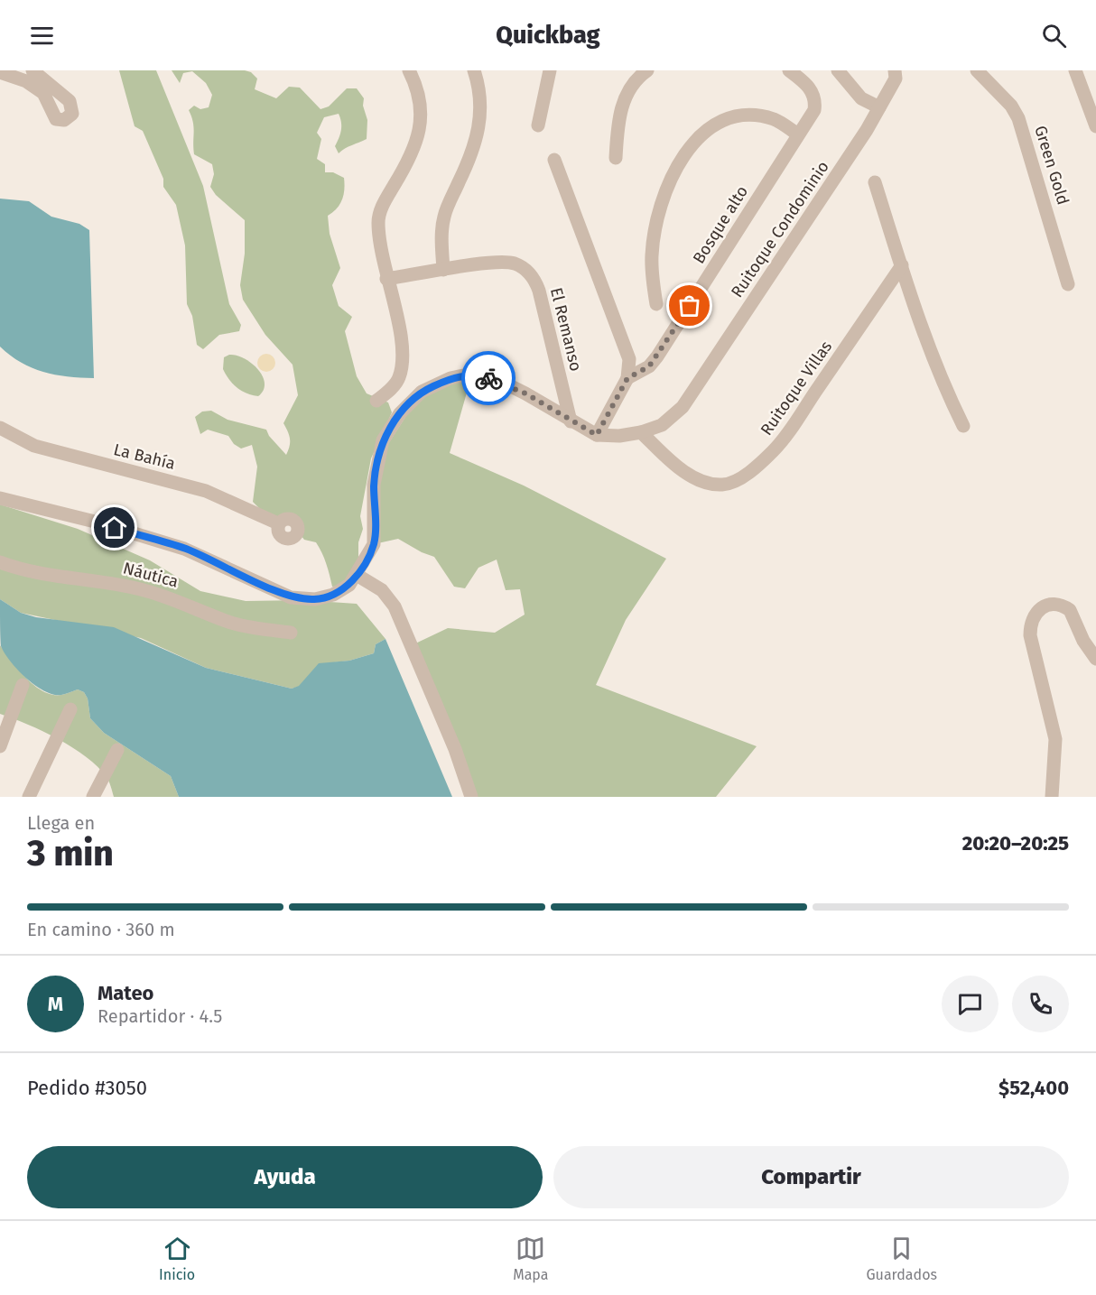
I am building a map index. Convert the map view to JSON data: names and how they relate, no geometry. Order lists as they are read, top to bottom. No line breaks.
{"streets":{"street":["Green Gold","Bosque alto","Ruitoque Condominio","El Remanso","Ruitoque Villas","La Bahía","Náutica"]},"crossings":[["Bosque alto","Ruitoque Condominio"],["Ruitoque Condominio","El Remanso"],["Ruitoque Condominio","Ruitoque Villas"]],"page":{"header":"Quickbag","heading":["3 min","Llega en","20:20–20:25"],"panel":["Mateo","Repartidor · 4.5","Pedido #3050","$52,400"],"bar":"En camino · 360 m","round":"M","buttons":["Ayuda","Compartir"],"tabs":["Inicio","Mapa","Guardados"]}}
